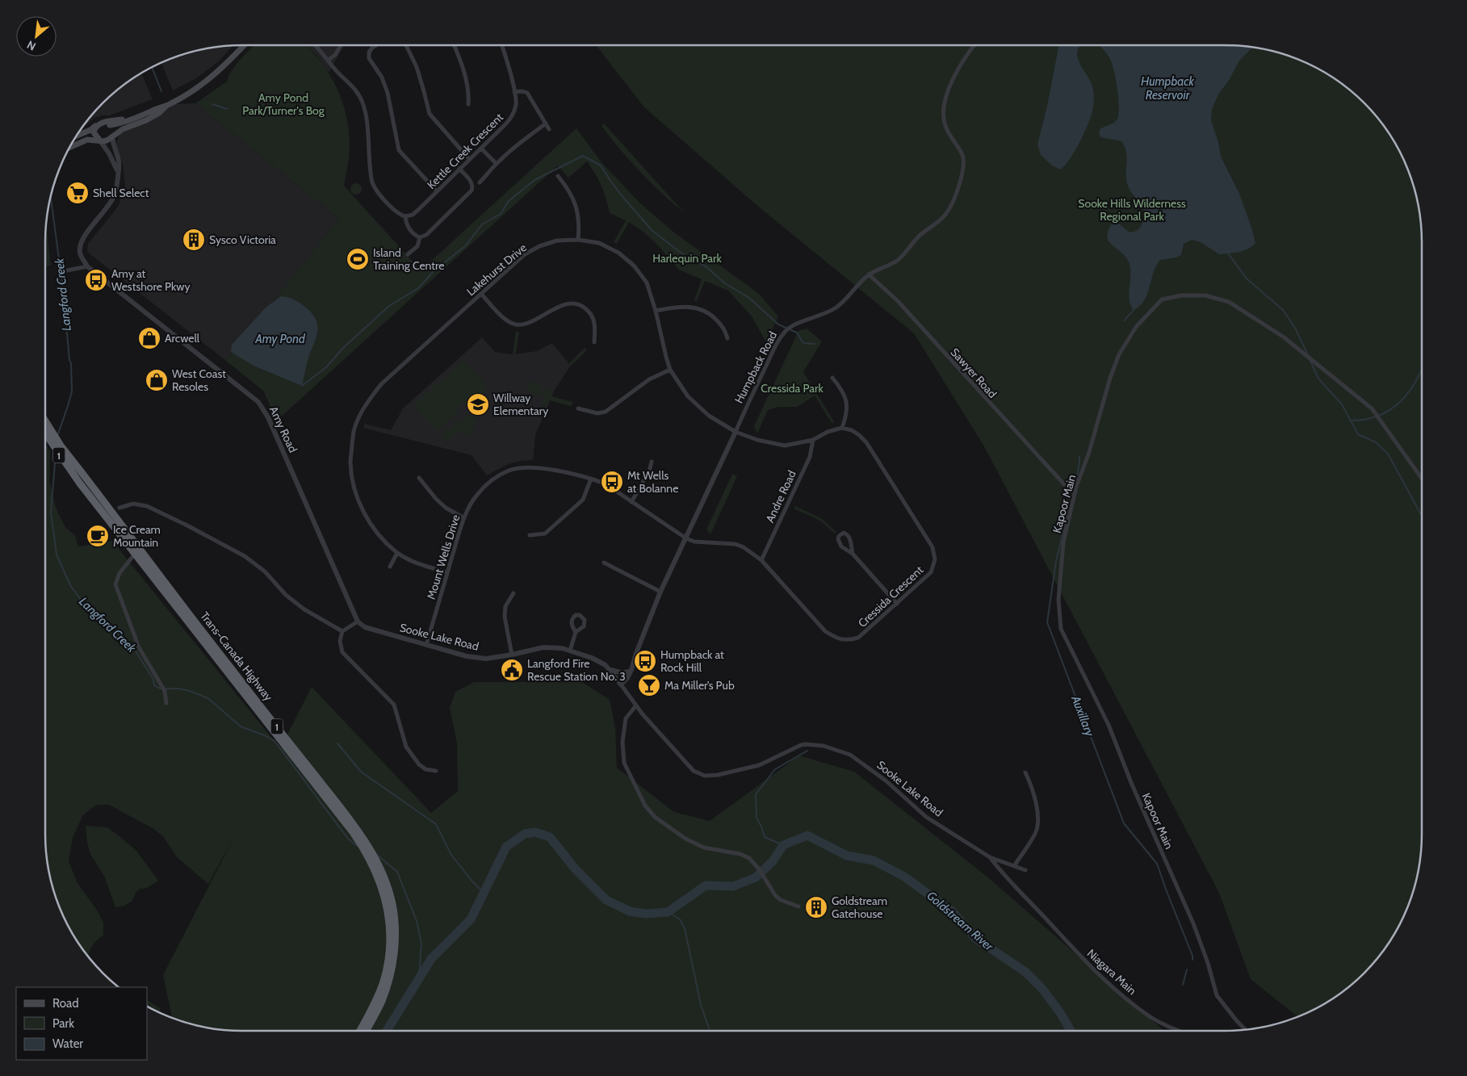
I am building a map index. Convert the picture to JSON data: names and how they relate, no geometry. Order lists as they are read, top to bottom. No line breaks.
{"streets":{"highway":["1","Trans-Canada Highway"],"street":["Kettle Creek Crescent","Lakehurst Drive","Humpback Road","Sawyer Road","Amy Road","Andre Road","Kapoor Main","Mount Wells Drive","Cressida Crescent","Sooke Lake Road","Niagara Main"]},"crossings":[["Lakehurst Drive","Humpback Road"],["Lakehurst Drive","Mount Wells Drive"],["Humpback Road","Sawyer Road"],["Humpback Road","Mount Wells Drive"],["Humpback Road","Cressida Crescent"],["Humpback Road","Sooke Lake Road"],["Amy Road","Sooke Lake Road"],["Andre Road","Cressida Crescent"],["Mount Wells Drive","Cressida Crescent"],["Mount Wells Drive","Sooke Lake Road"],["Sooke Lake Road","Niagara Main"]],"water":["Humpback Reservoir","Langford Creek","Amy Pond","Auxillary","Goldstream River"],"parks":["Amy Pond Park/Turner's Bog","Sooke Hills Wilderness Regional Park","Harlequin Park","Cressida Park"],"places":{"supermarket":["Shell Select"],"building":["Sysco Victoria","Goldstream Gatehouse"],"sports":["Island Training Centre"],"bus stop":["Amy at Westshore Pkwy","Mt Wells at Bolanne","Humpback at Rock Hill"],"shop":["Arcwell","West Coast Resoles"],"school or university":["Willway Elementary"],"cafe":["Ice Cream Mountain"],"public building":["Langford Fire Rescue Station No. 3"],"bar":["Ma Miller’s Pub"]},"legend":["Road","Park","Water"],"north":"bottom left"}
